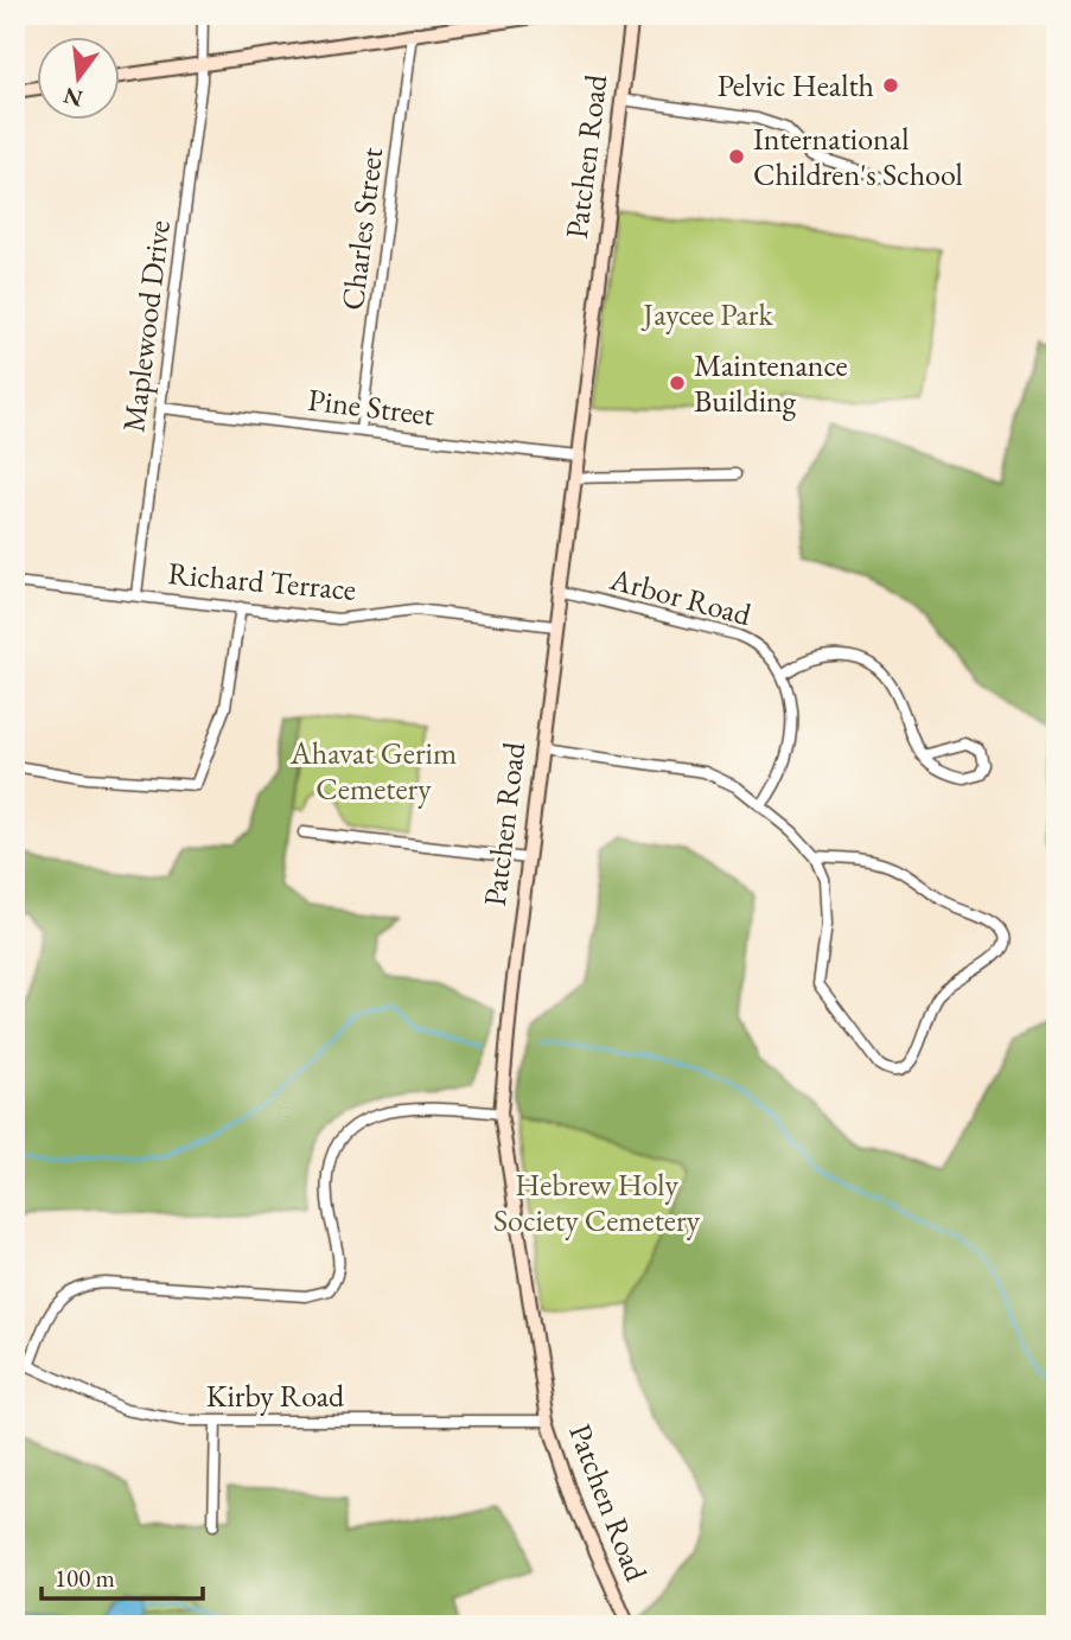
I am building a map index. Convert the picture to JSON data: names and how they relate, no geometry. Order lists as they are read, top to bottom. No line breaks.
{"streets":{"street":["Patchen Road","Charles Street","Maplewood Drive","Pine Street","Richard Terrace","Arbor Road","Kirby Road"]},"crossings":[["Patchen Road","Pine Street"],["Patchen Road","Richard Terrace"],["Patchen Road","Arbor Road"],["Patchen Road","Kirby Road"],["Charles Street","Pine Street"],["Maplewood Drive","Pine Street"],["Maplewood Drive","Richard Terrace"]],"parks":["Jaycee Park","Ahavat Gerim Cemetery","Hebrew Holy Society Cemetery"],"places":["Pelvic Health","International Children's School","Maintenance Building"],"scale_bar":"100 m","north":"bottom"}
